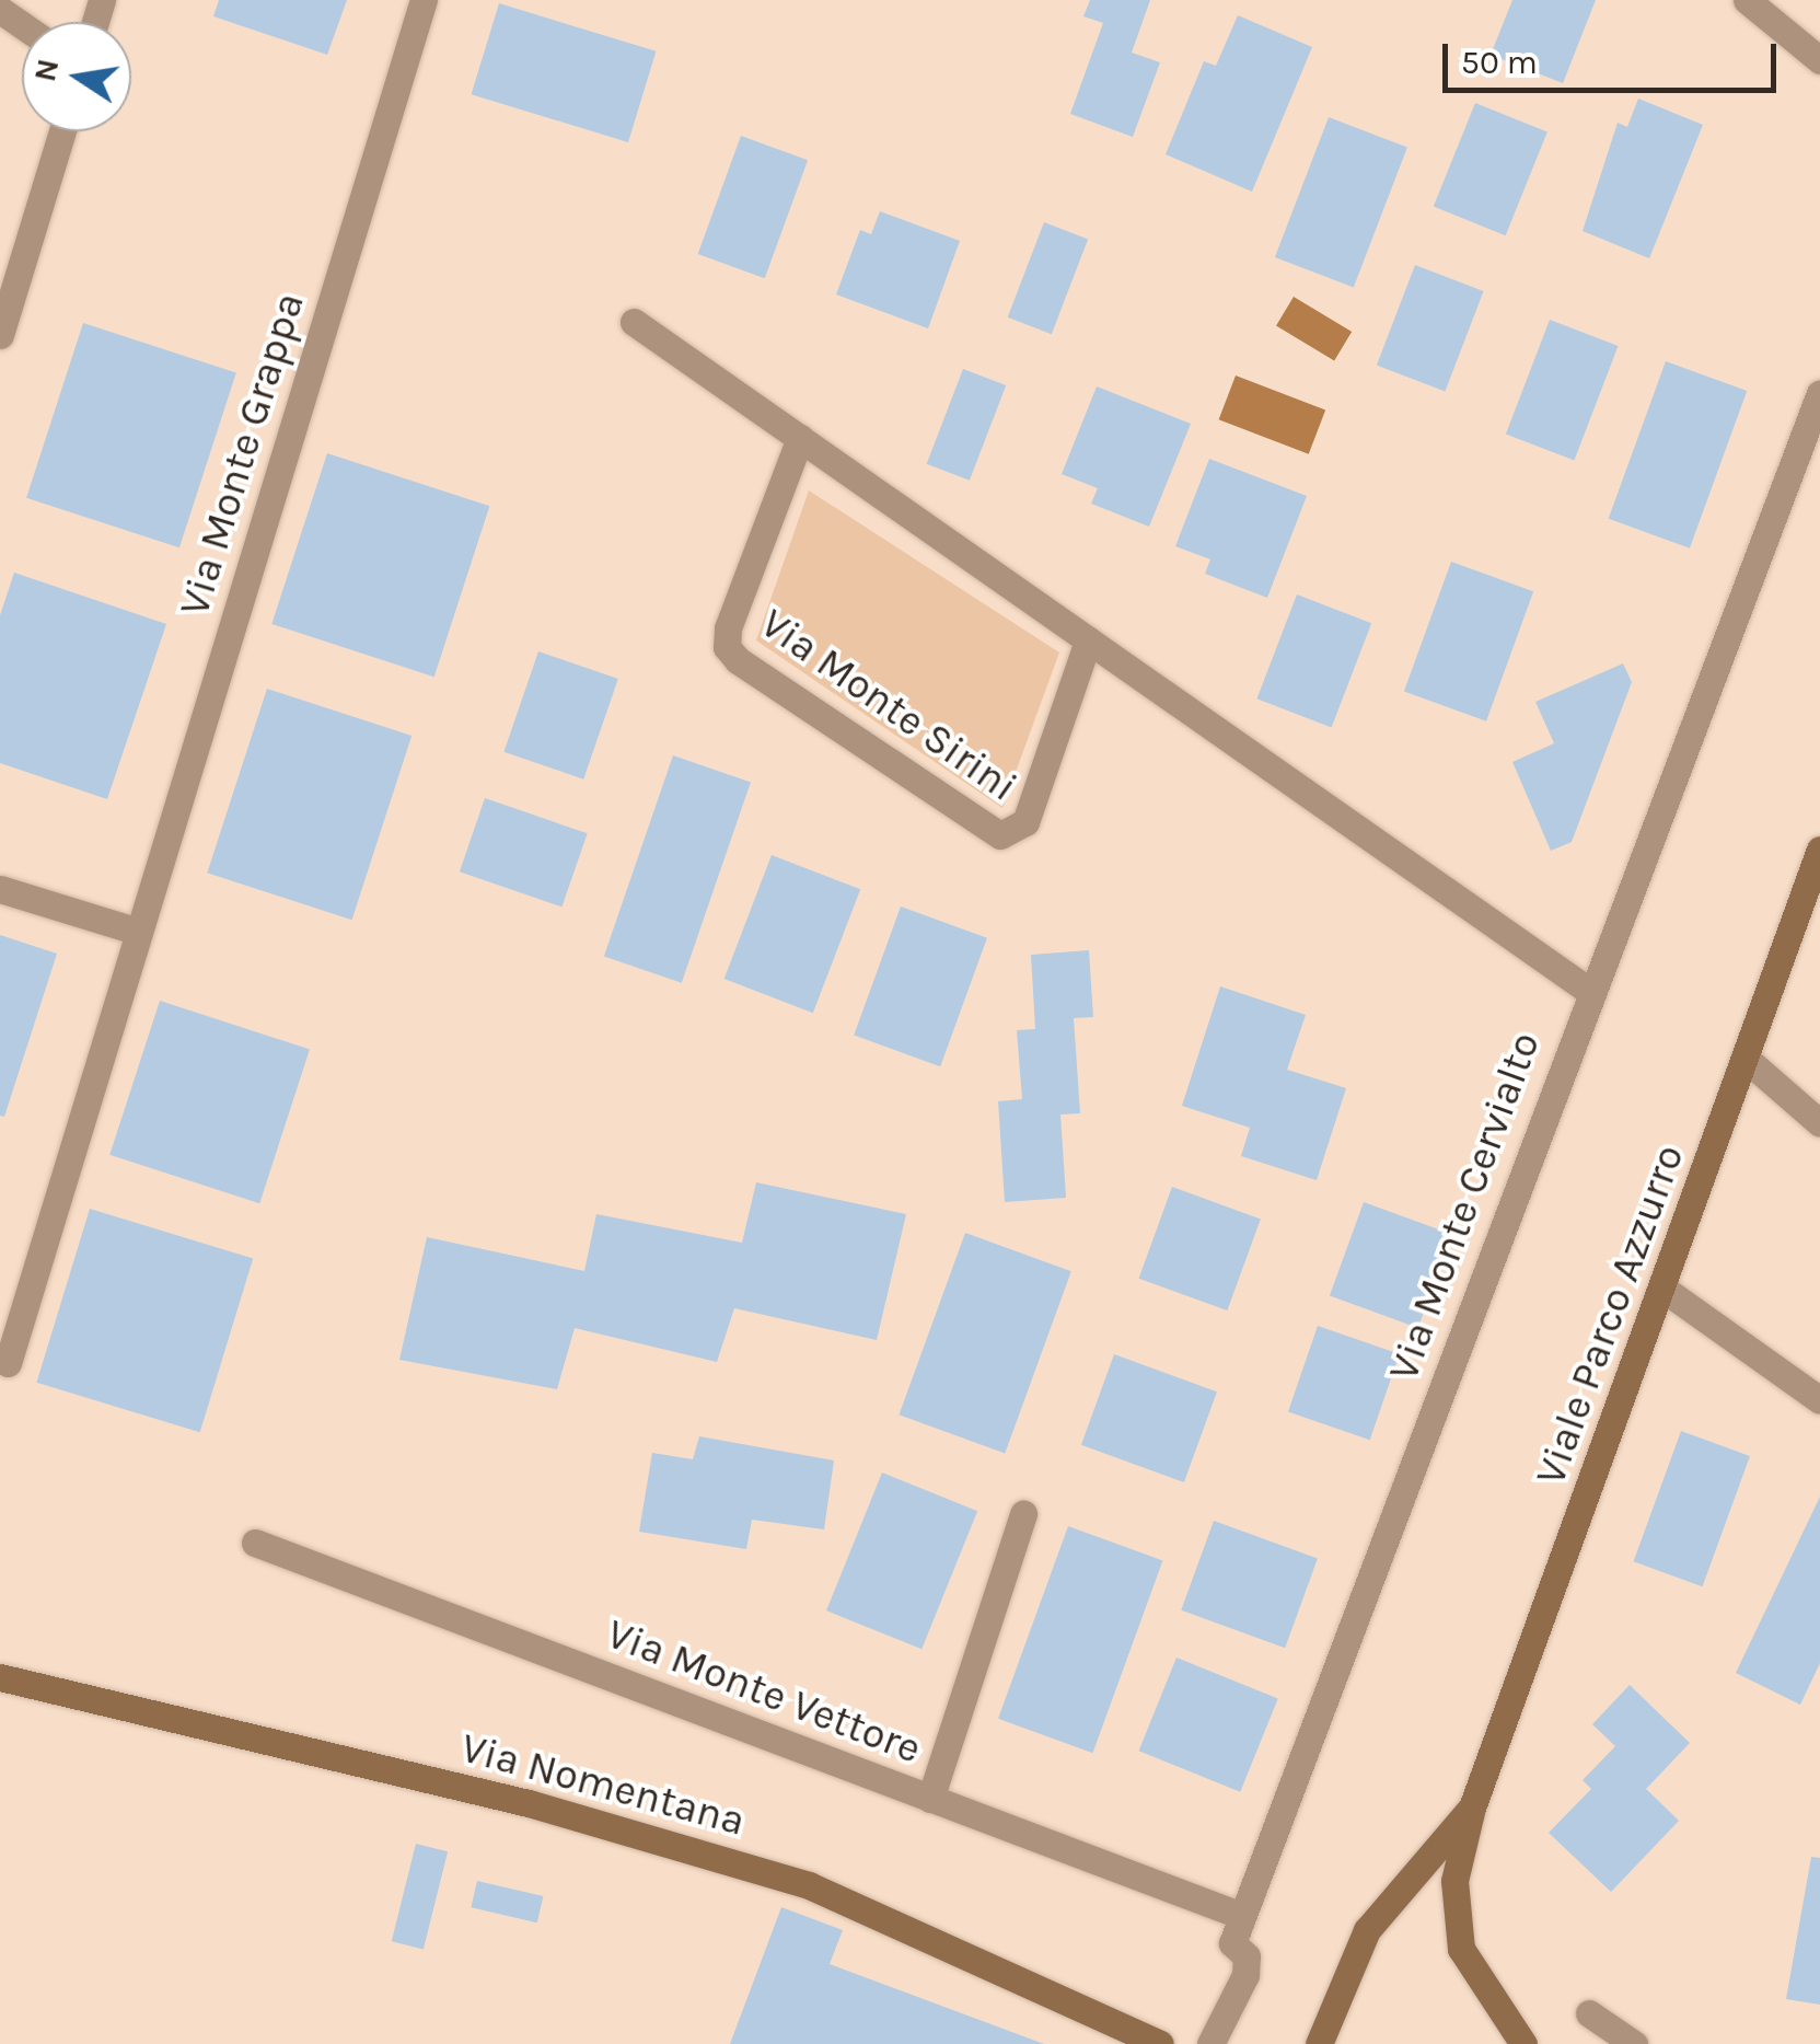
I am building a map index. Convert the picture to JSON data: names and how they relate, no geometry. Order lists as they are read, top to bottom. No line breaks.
{"streets":{"street":["Via Monte Grappa","Via Monte Sirini","Via Monte Cervialto","Viale Parco Azzurro","Via Monte Vettore","Via Nomentana"]},"crossings":[["Via Monte Cervialto","Via Monte Vettore"]],"scale_bar":"50 m","north":"left"}
